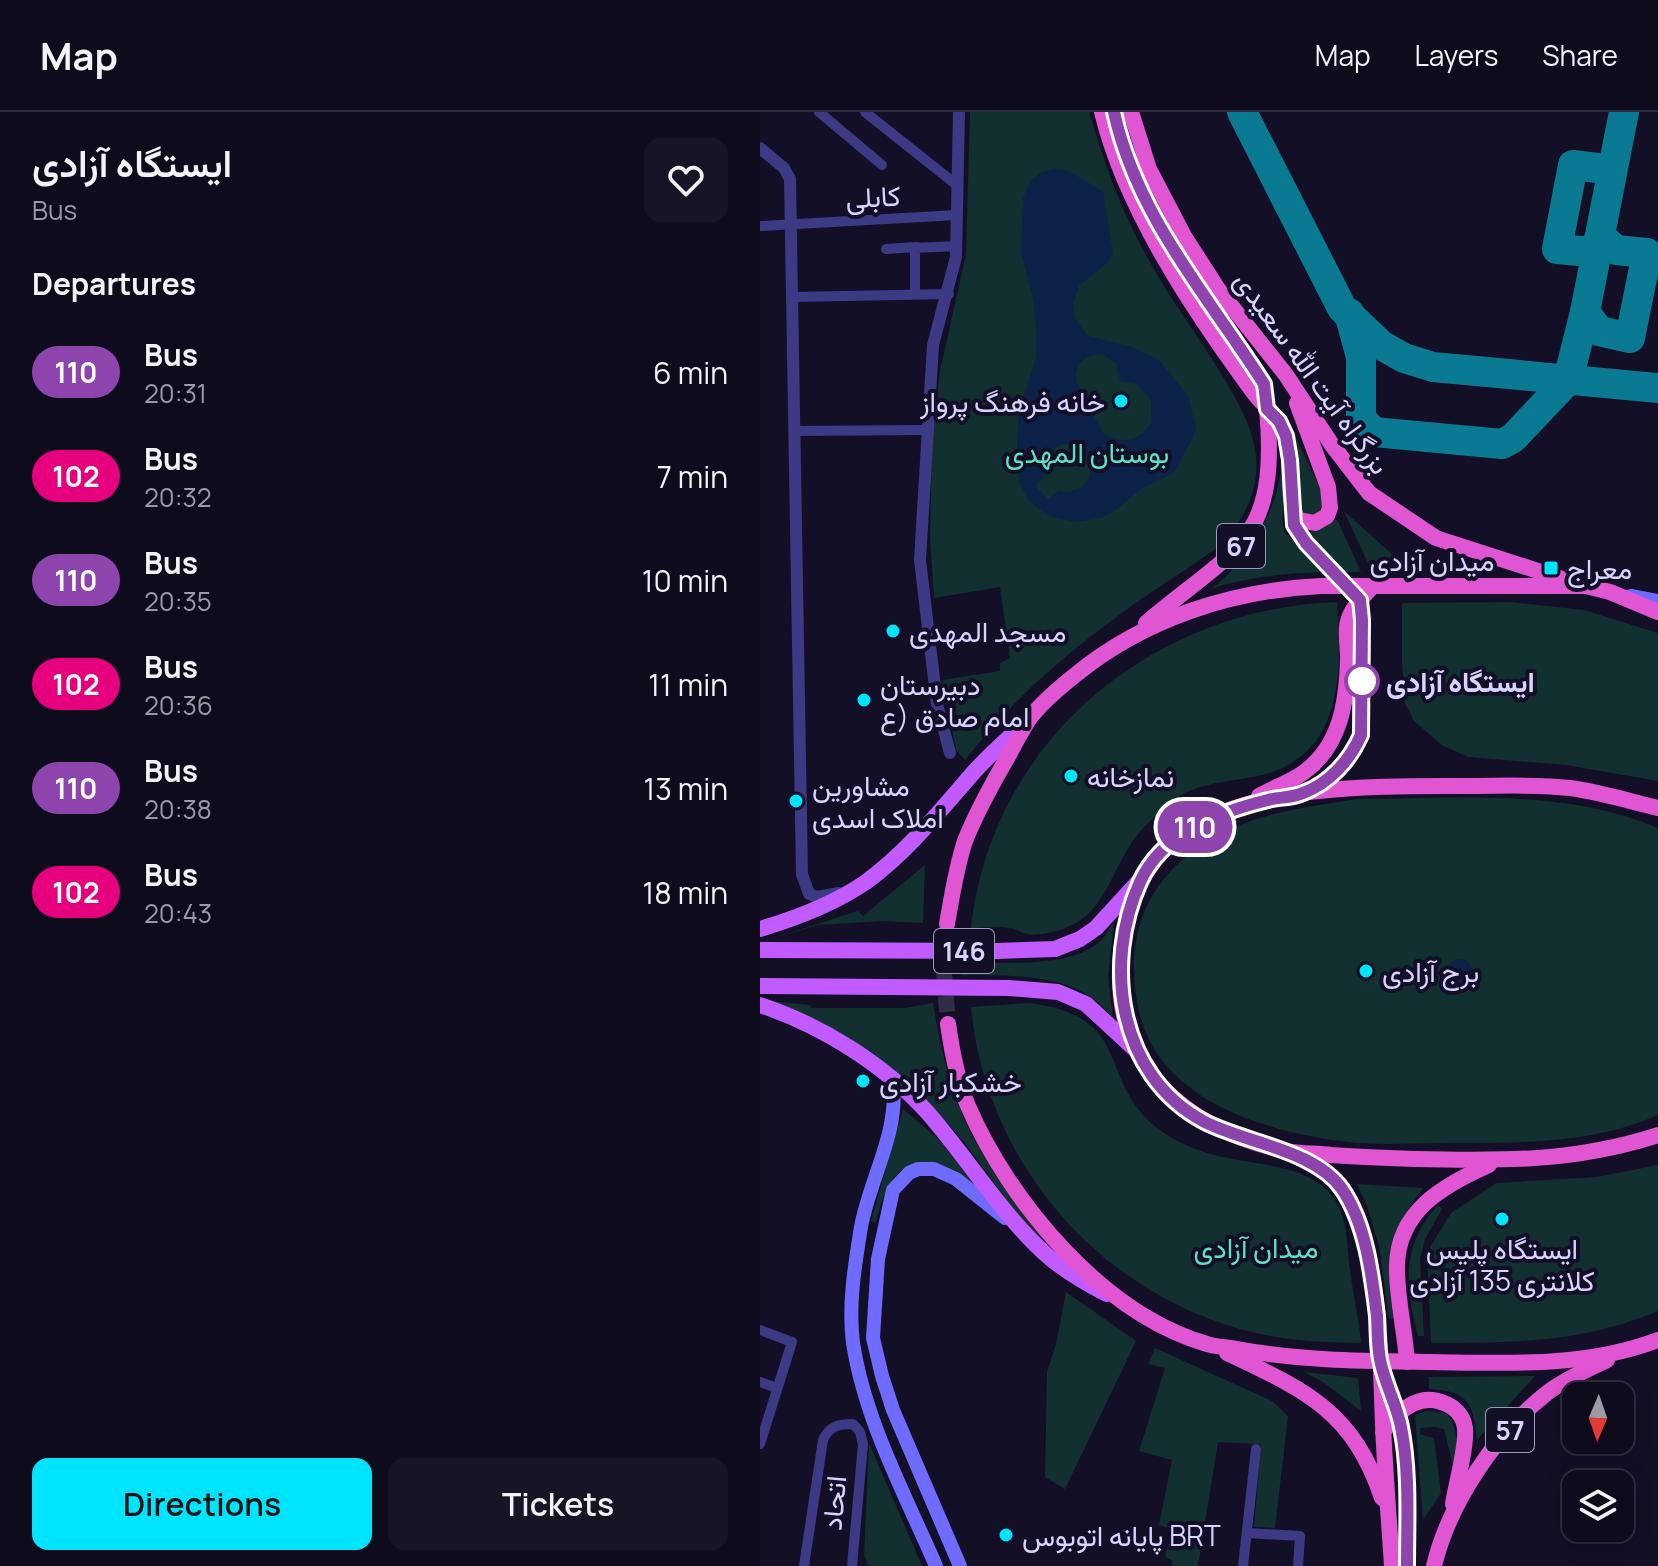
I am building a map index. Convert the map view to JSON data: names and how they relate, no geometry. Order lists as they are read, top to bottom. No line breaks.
{"streets":{"highway":["بزرگراه آیت الله سعیدی","67","میدان آزادی","57"],"main road":["146"],"street":["کابلی","اتحاد"]},"crossings":[["بزرگراه آیت الله سعیدی","67"],["بزرگراه آیت الله سعیدی","میدان آزادی"],["67","میدان آزادی"]],"parks":["بوستان المهدی","میدان آزادی"],"places":{"other":["خانه فرهنگ پرواز","مسجد المهدی","ایستگاه آزادی","دبیرستان امام صادق (ع","نمازخانه","مشاورین املاک اسدی","برج آزادی","خشکبار آزادی","ایستگاه پلیس کلانتری 135 آزادی","پایانه اتوبوس BRT"],"transit":["معراج"]},"lines":["bus line 110"],"north":"bottom","page":{"header":"Map","nav":["Map","Layers","Share"],"heading":[["ایستگاه آزادی","Bus"],"Departures"],"on_map":"110","list":[{"mark":"110","name":"Bus","note":"20:31","value":"6 min"},{"mark":"102","name":"Bus","note":"20:32","value":"7 min"},{"mark":"110","name":"Bus","note":"20:35","value":"10 min"},{"mark":"102","name":"Bus","note":"20:36","value":"11 min"},{"mark":"110","name":"Bus","note":"20:38","value":"13 min"},{"mark":"102","name":"Bus","note":"20:43","value":"18 min"}],"buttons":["Directions","Tickets"]}}
